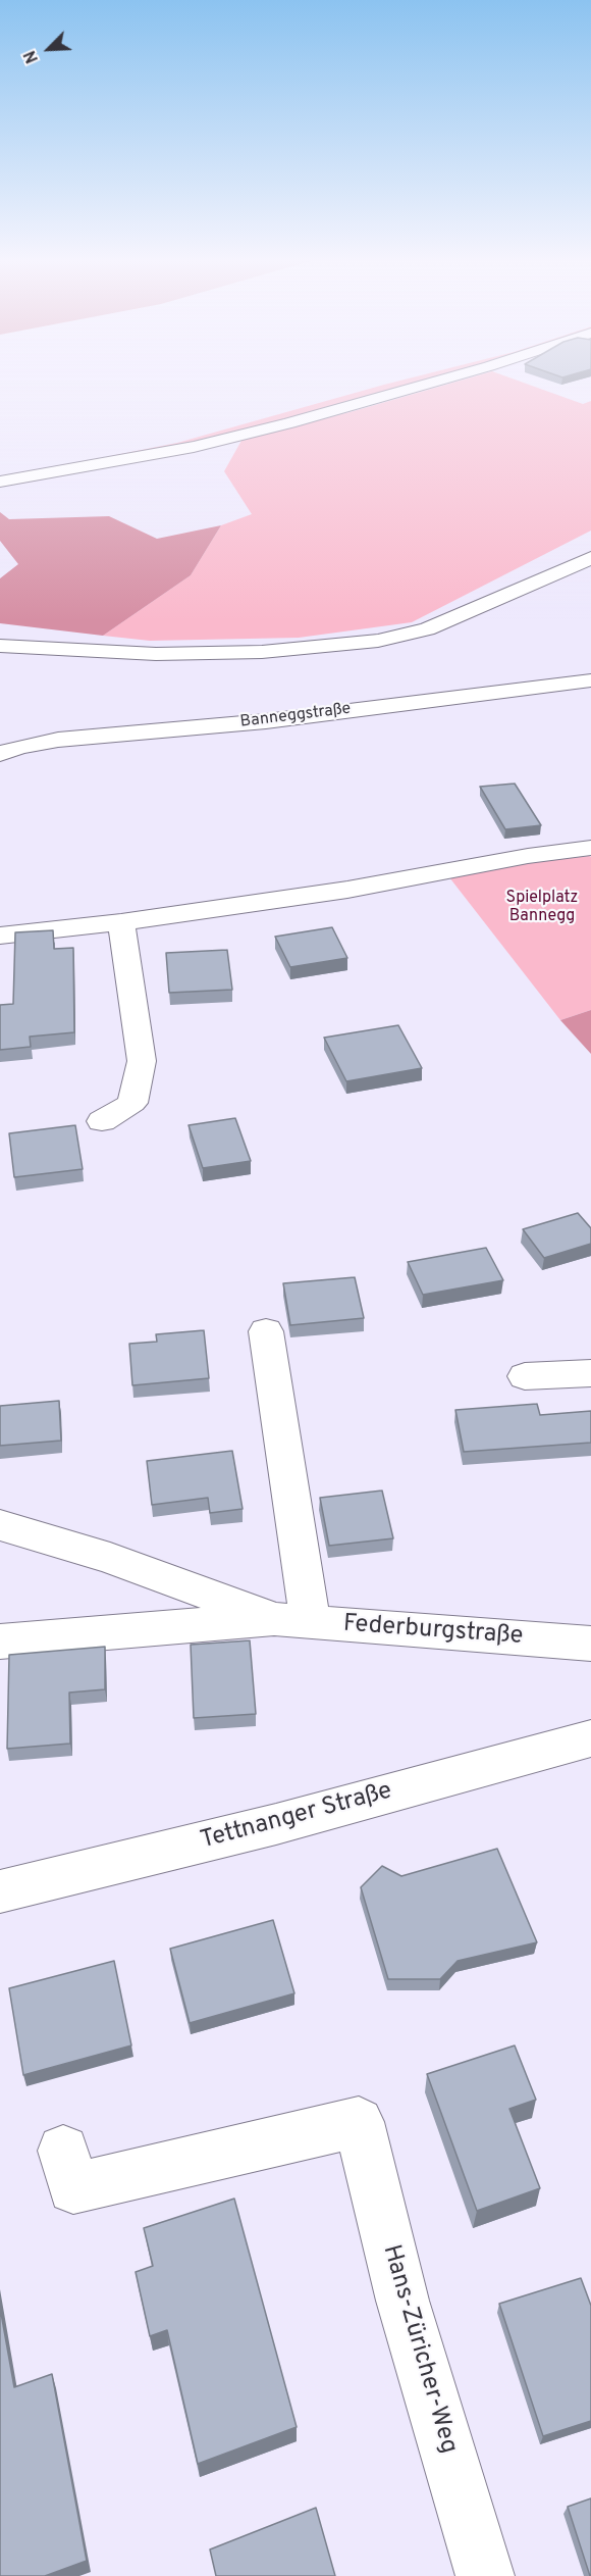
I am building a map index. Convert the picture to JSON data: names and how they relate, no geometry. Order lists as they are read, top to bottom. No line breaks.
{"streets":{"street":["Banneggstraße","Federburgstraße","Tettnanger Straße","Hans-Züricher-Weg"]},"parks":["Spielplatz Bannegg"],"north":"bottom left"}
